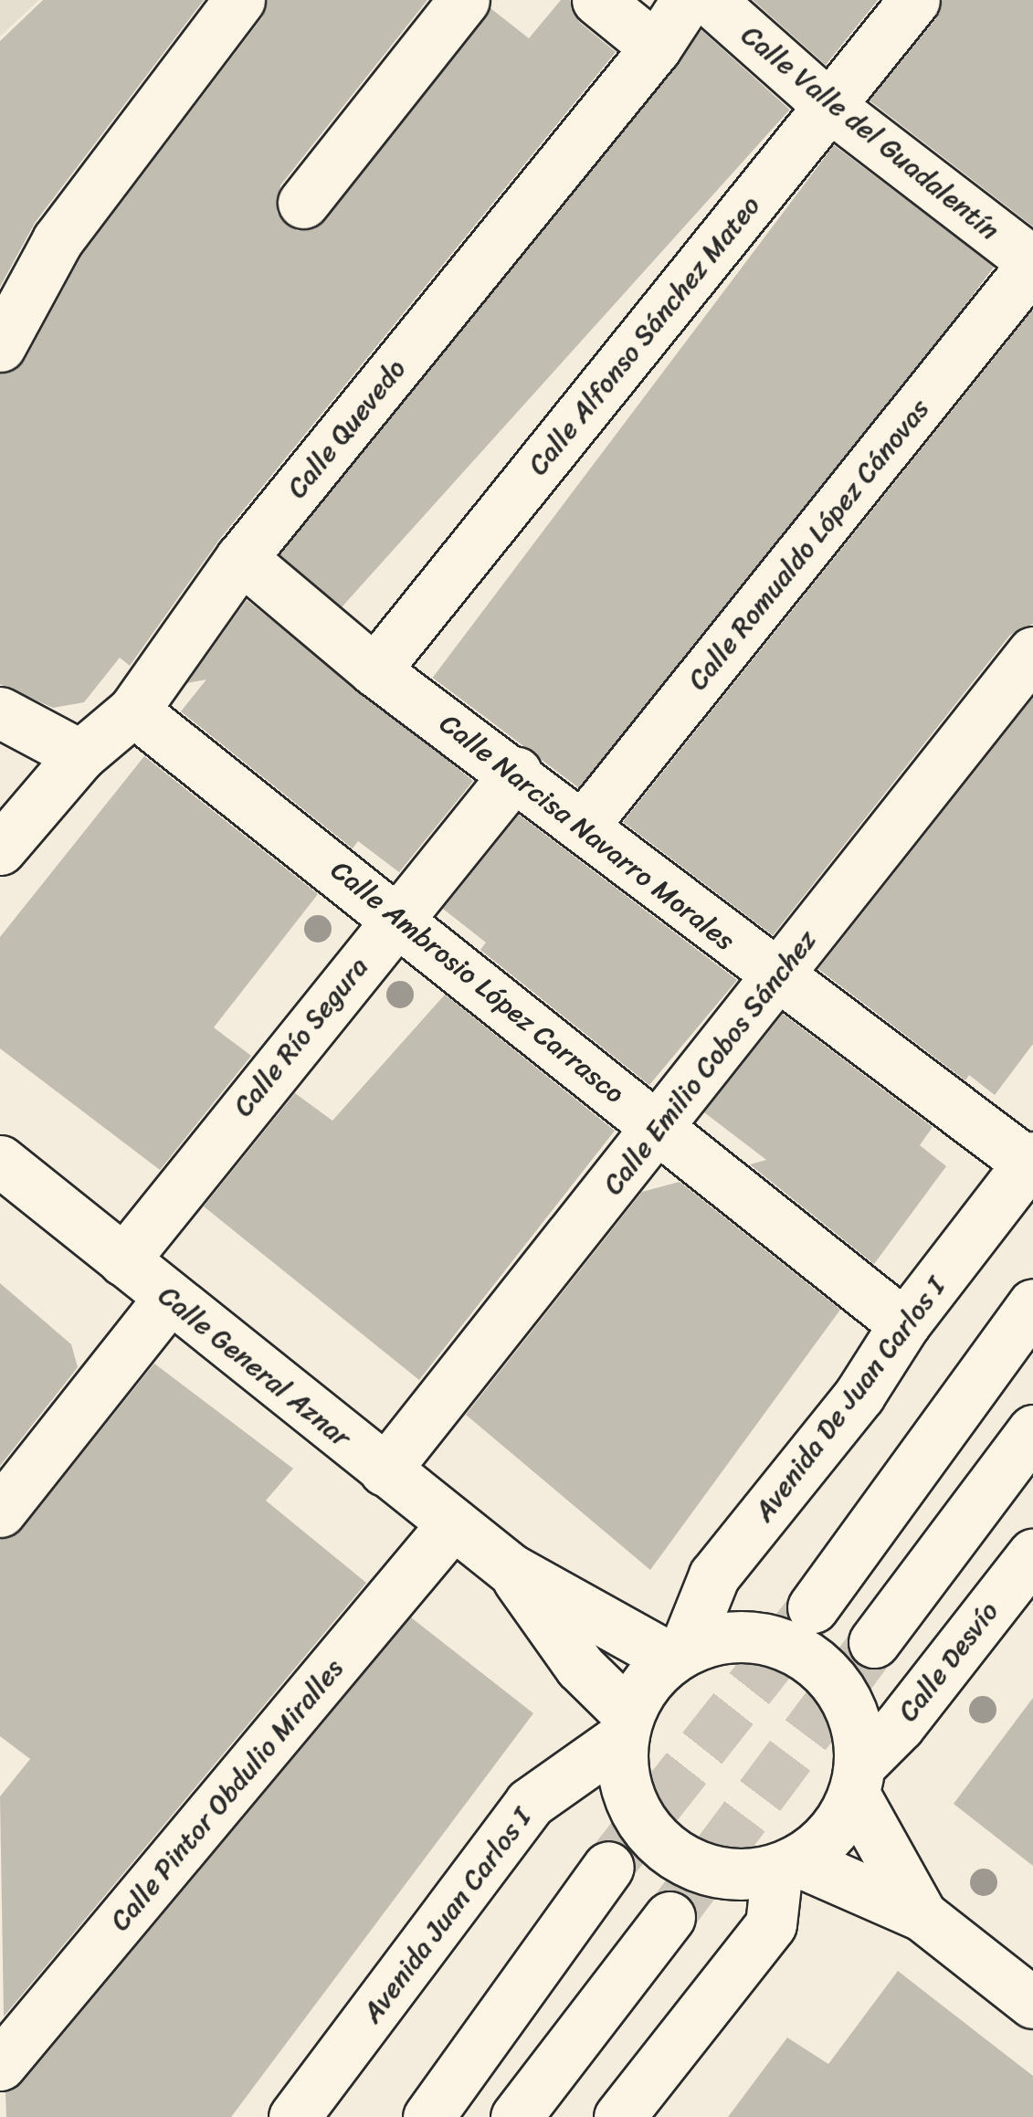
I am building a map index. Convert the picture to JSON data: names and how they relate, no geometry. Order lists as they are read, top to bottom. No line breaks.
{"streets":{"street":["Calle Valle del Guadalentín","Calle Alfonso Sánchez Mateo","Calle Quevedo","Calle Romualdo López Cánovas","Calle Narcisa Navarro Morales","Calle Ambrosio López Carrasco","Calle Río Segura","Calle Emilio Cobos Sánchez","Calle General Aznar","Avenida De Juan Carlos I","Calle Desvío","Calle Pintor Obdulio Miralles","Avenida Juan Carlos I"]},"crossings":[["Calle Valle del Guadalentín","Calle Alfonso Sánchez Mateo"],["Calle Valle del Guadalentín","Calle Romualdo López Cánovas"],["Calle Alfonso Sánchez Mateo","Calle Narcisa Navarro Morales"],["Calle Quevedo","Calle Narcisa Navarro Morales"],["Calle Quevedo","Calle Ambrosio López Carrasco"],["Calle Romualdo López Cánovas","Calle Narcisa Navarro Morales"],["Calle Narcisa Navarro Morales","Calle Río Segura"],["Calle Narcisa Navarro Morales","Calle Emilio Cobos Sánchez"],["Calle Narcisa Navarro Morales","Avenida De Juan Carlos I"],["Calle Ambrosio López Carrasco","Calle Río Segura"],["Calle Ambrosio López Carrasco","Calle Emilio Cobos Sánchez"],["Calle Ambrosio López Carrasco","Avenida De Juan Carlos I"],["Calle Río Segura","Calle General Aznar"],["Calle Emilio Cobos Sánchez","Calle General Aznar"],["Calle General Aznar","Avenida De Juan Carlos I"],["Calle General Aznar","Calle Desvío"],["Calle General Aznar","Calle Pintor Obdulio Miralles"],["Calle General Aznar","Avenida Juan Carlos I"],["Avenida De Juan Carlos I","Calle Desvío"],["Avenida De Juan Carlos I","Avenida Juan Carlos I"],["Calle Desvío","Avenida Juan Carlos I"]]}
